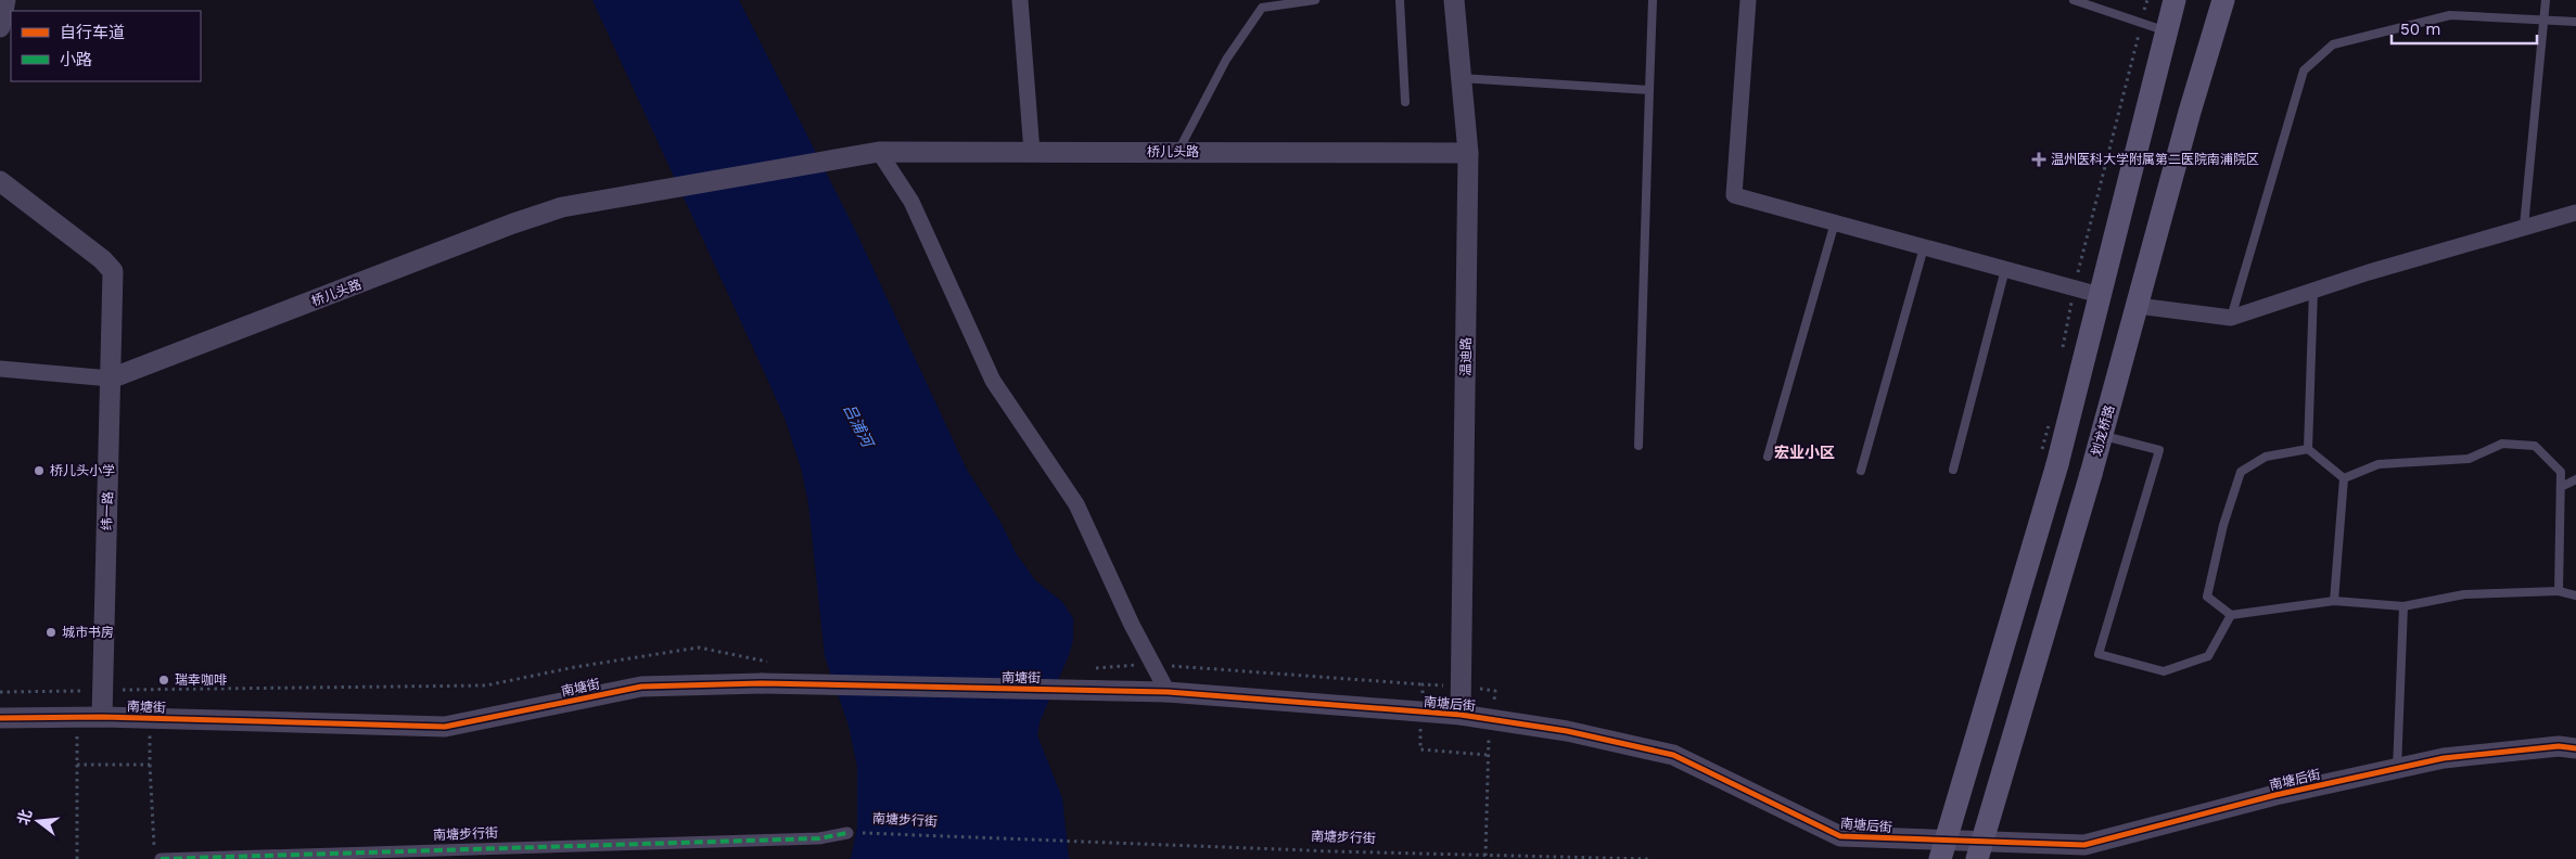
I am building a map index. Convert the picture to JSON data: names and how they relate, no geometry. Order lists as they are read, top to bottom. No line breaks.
{"streets":{"main road":["划龙桥路"],"street":["桥儿头路","温迪路","纬一路","南塘街","南塘后街","南塘步行街"]},"crossings":[["桥儿头路","温迪路"],["桥儿头路","纬一路"],["温迪路","南塘后街"],["纬一路","南塘街"],["南塘街","南塘后街"]],"districts":["宏业小区"],"water":["吕浦河"],"places":{"health":["温州医科大学附属第二医院南浦院区"],"other":["桥儿头小学","城市书房","瑞幸咖啡"]},"legend":["自行车道","小路"],"scale_bar":"50 m","north":"left"}
